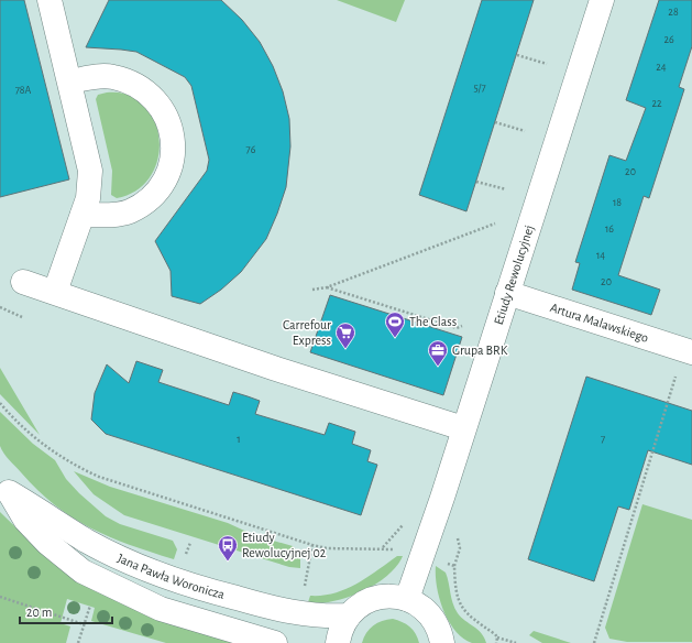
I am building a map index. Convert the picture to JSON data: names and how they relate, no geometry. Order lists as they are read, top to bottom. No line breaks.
{"streets":{"street":["Etiudy Rewolucyjnej","Artura Malawskiego","Jana Pawła Woronicza"]},"crossings":[["Etiudy Rewolucyjnej","Artura Malawskiego"]],"places":{"sports":["The Class"],"supermarket":["Carrefour Express"],"office":["Grupa BRK"],"bus stop":["Etiudy Rewolucyjnej 02"]},"house_numbers":["28","26","24","5/7","78A","22","76","20","18","16","14","20","1","7"],"scale_bar":"20 m"}
